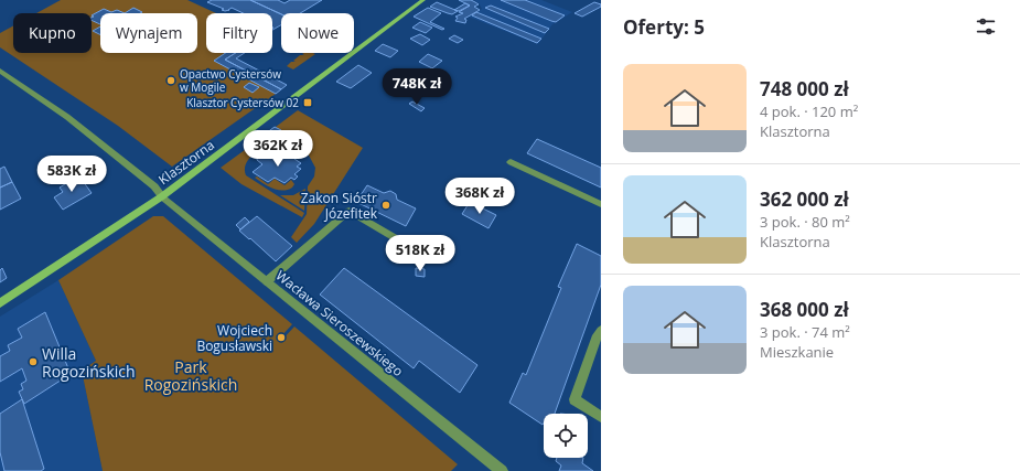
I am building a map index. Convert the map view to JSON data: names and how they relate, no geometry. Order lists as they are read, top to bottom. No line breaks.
{"streets":{"street":["Klasztorna","Wacława Sieroszewskiego"]},"crossings":[["Klasztorna","Wacława Sieroszewskiego"]],"parks":["Park Rogozińskich"],"places":{"other":["Opactwo Cystersów w Mogile","Zakon Sióstr Józefitek","Wojciech Bogusławski","Willa Rogozińskich"],"transit":["Klasztor Cystersów 02"]},"page":{"heading":"Oferty: 5","chip":["Kupno","Wynajem","Filtry","Nowe"],"list":[{"name":"748 000 zł","note":"4 pok. · 120 m² · Klasztorna"},{"name":"362 000 zł","note":"3 pok. · 80 m² · Klasztorna"},{"name":"368 000 zł","note":"3 pok. · 74 m² · Mieszkanie"}],"price":["748K zł","362K zł","583K zł","368K zł","518K zł"]}}
